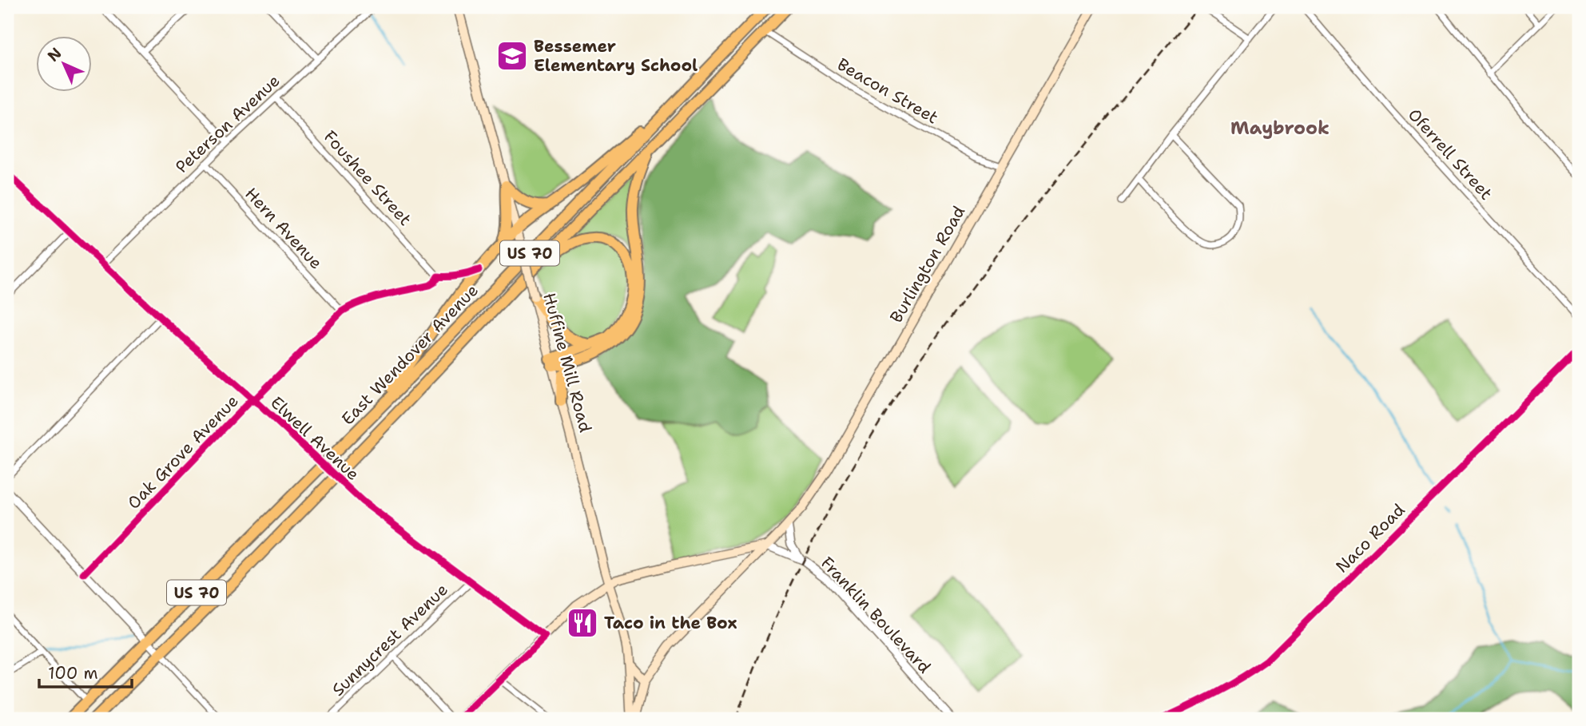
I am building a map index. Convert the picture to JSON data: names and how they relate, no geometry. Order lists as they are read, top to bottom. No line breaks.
{"streets":{"highway":["US 70","East Wendover Avenue"],"main road":["Burlington Road","Huffine Mill Road"],"street":["Beacon Street","Peterson Avenue","Oferrell Street","Foushee Street","Hern Avenue","Elwell Avenue","Oak Grove Avenue","Naco Road","Franklin Boulevard","Sunnycrest Avenue"]},"crossings":[["Beacon Street","Burlington Road"],["Beacon Street","East Wendover Avenue"],["Peterson Avenue","Foushee Street"],["Peterson Avenue","Hern Avenue"],["Peterson Avenue","Elwell Avenue"],["Foushee Street","Oak Grove Avenue"],["Hern Avenue","Oak Grove Avenue"],["Burlington Road","Franklin Boulevard"],["East Wendover Avenue","Elwell Avenue"],["Elwell Avenue","Oak Grove Avenue"],["Elwell Avenue","Sunnycrest Avenue"]],"districts":["Maybrook"],"places":{"school or university":["Bessemer Elementary School"],"restaurant":["Taco in the Box"]},"scale_bar":"100 m","north":"top left"}
